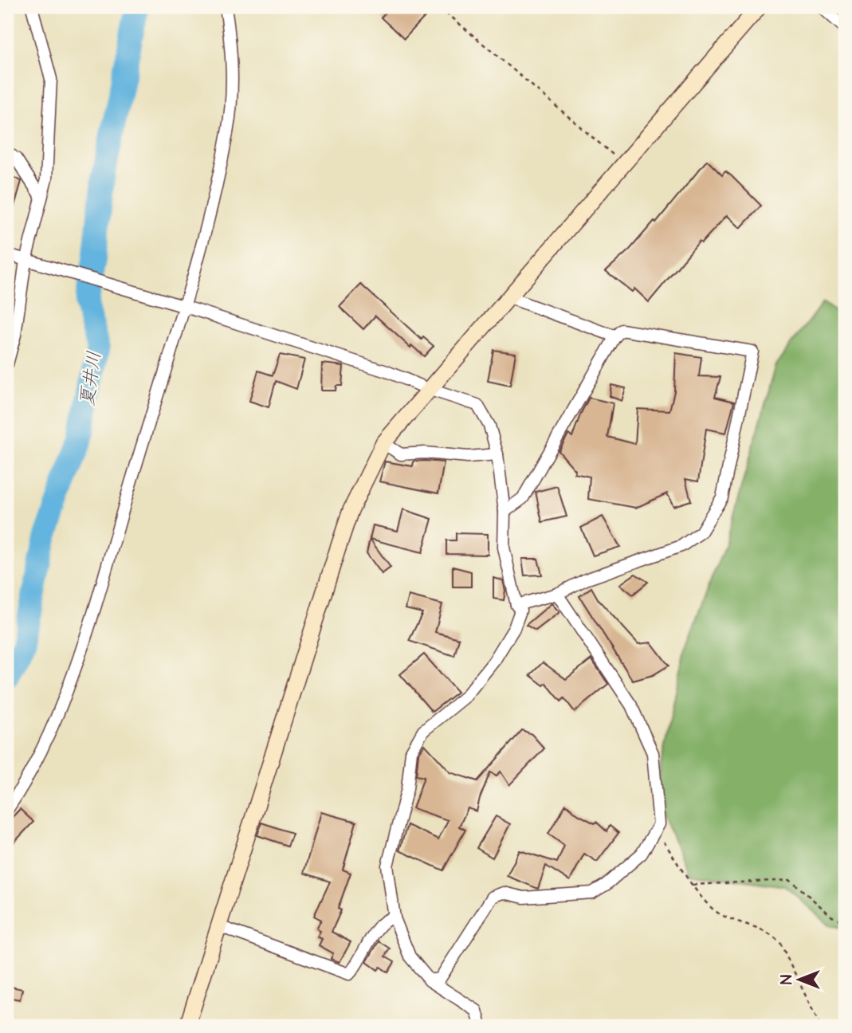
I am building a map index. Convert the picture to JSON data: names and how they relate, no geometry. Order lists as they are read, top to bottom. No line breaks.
{"water":["夏井川"],"north":"left"}
